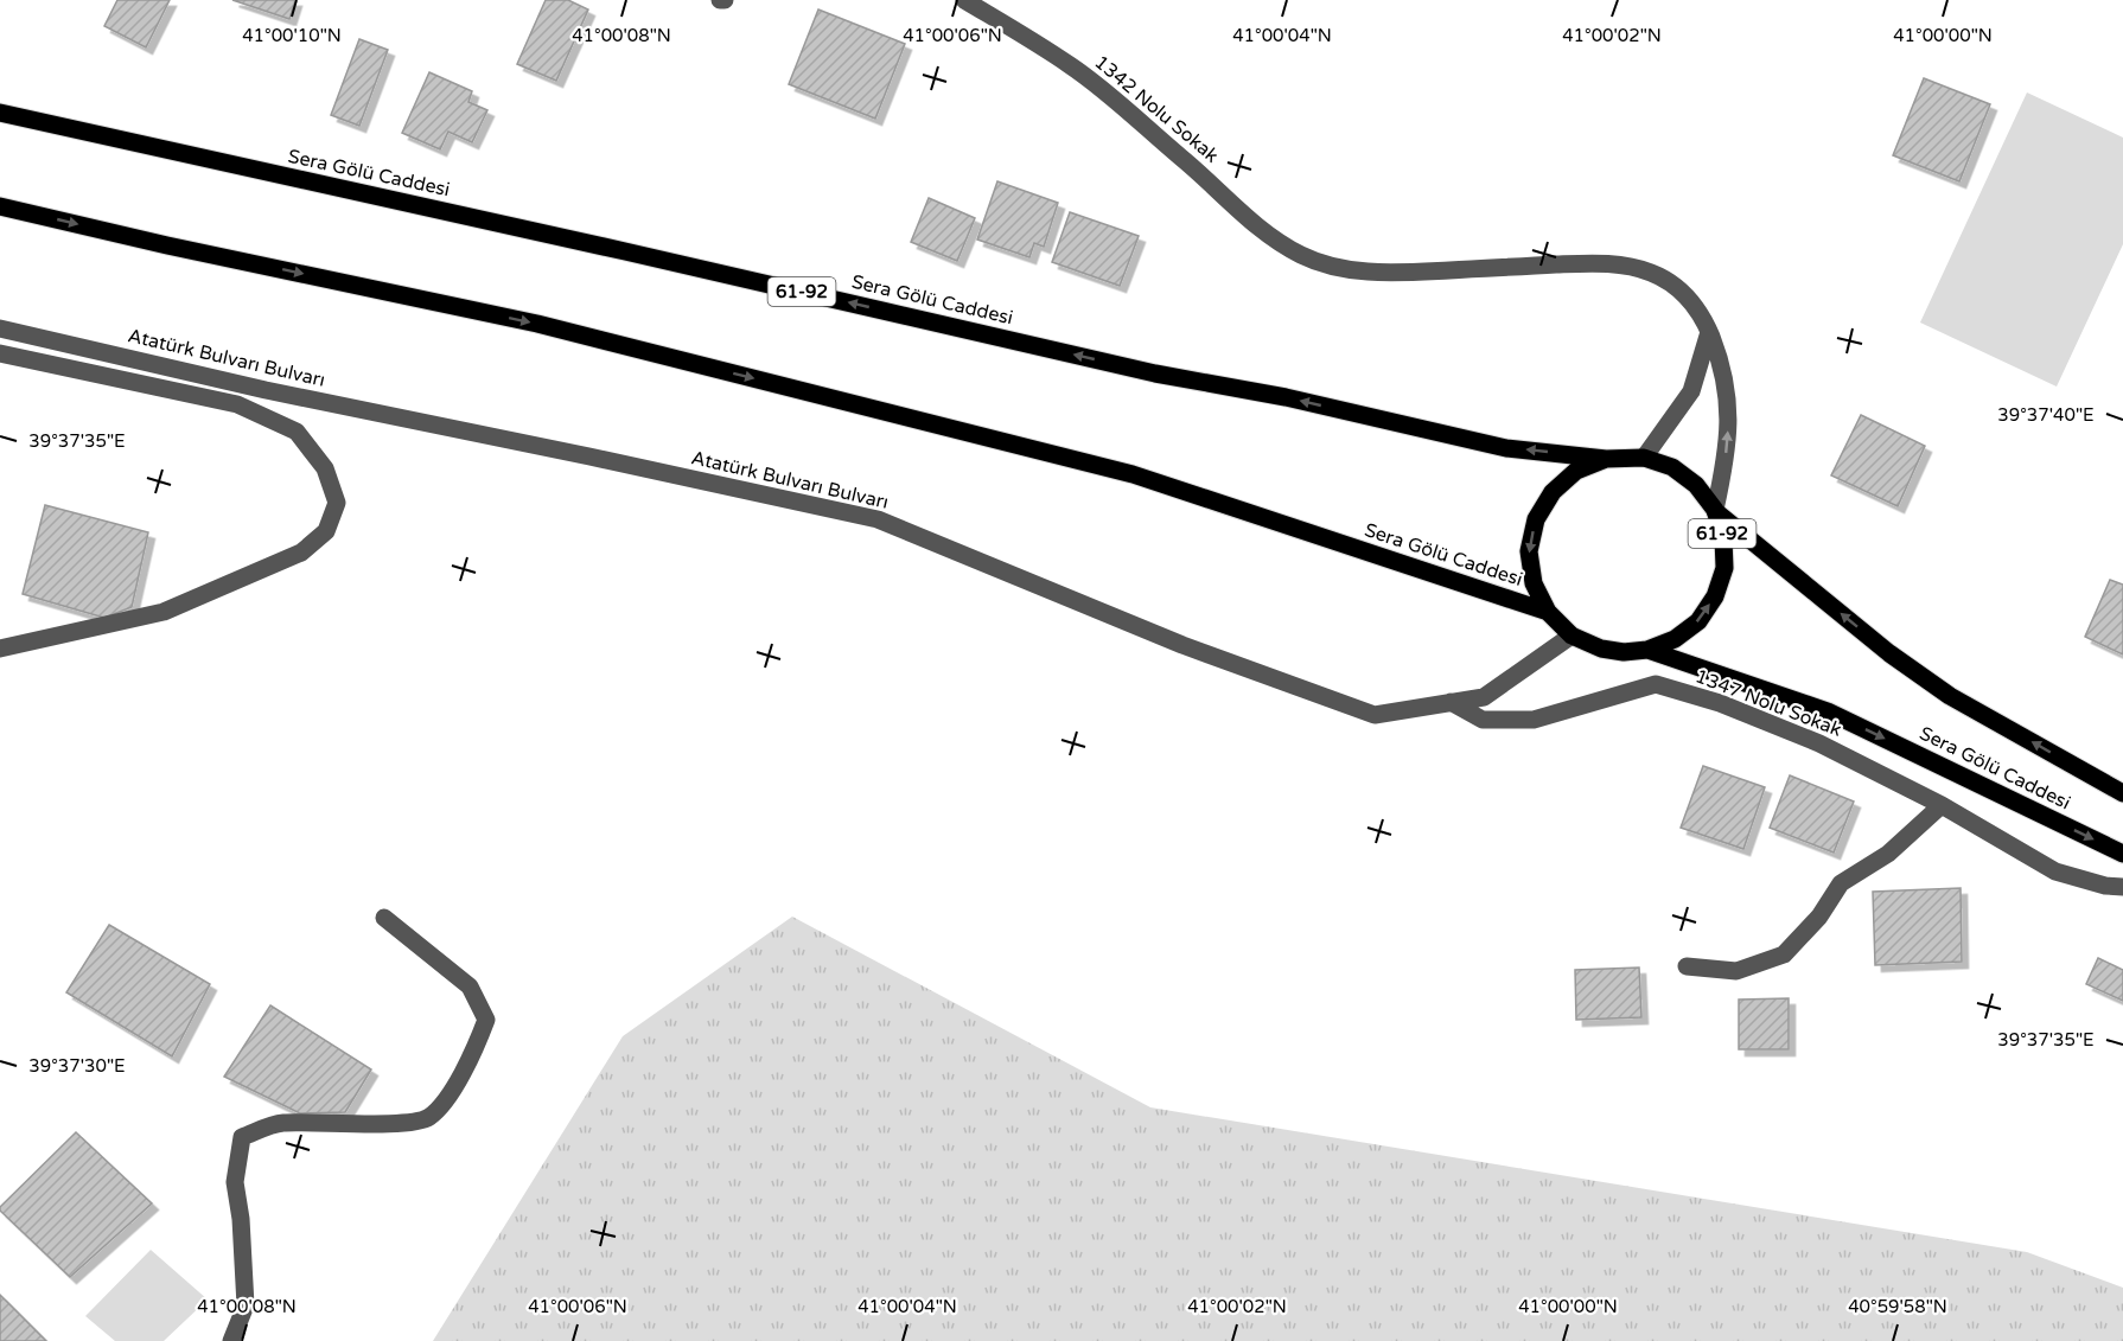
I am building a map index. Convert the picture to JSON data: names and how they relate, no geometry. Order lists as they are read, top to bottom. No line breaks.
{"streets":{"main road":["Sera Gölü Caddesi","61-92"],"street":["1342 Nolu Sokak","Atatürk Bulvarı Bulvarı","1347 Nolu Sokak"]},"crossings":[["1342 Nolu Sokak","Sera Gölü Caddesi"],["1342 Nolu Sokak","Atatürk Bulvarı Bulvarı"],["Sera Gölü Caddesi","Atatürk Bulvarı Bulvarı"],["Atatürk Bulvarı Bulvarı","1347 Nolu Sokak"]],"coordinates":["41°00'10\"N","41°00'08\"N","41°00'06\"N","41°00'04\"N","41°00'02\"N","41°00'00\"N","39°37'40\"E","39°37'35\"E","39°37'30\"E","40°59'58\"N"]}
